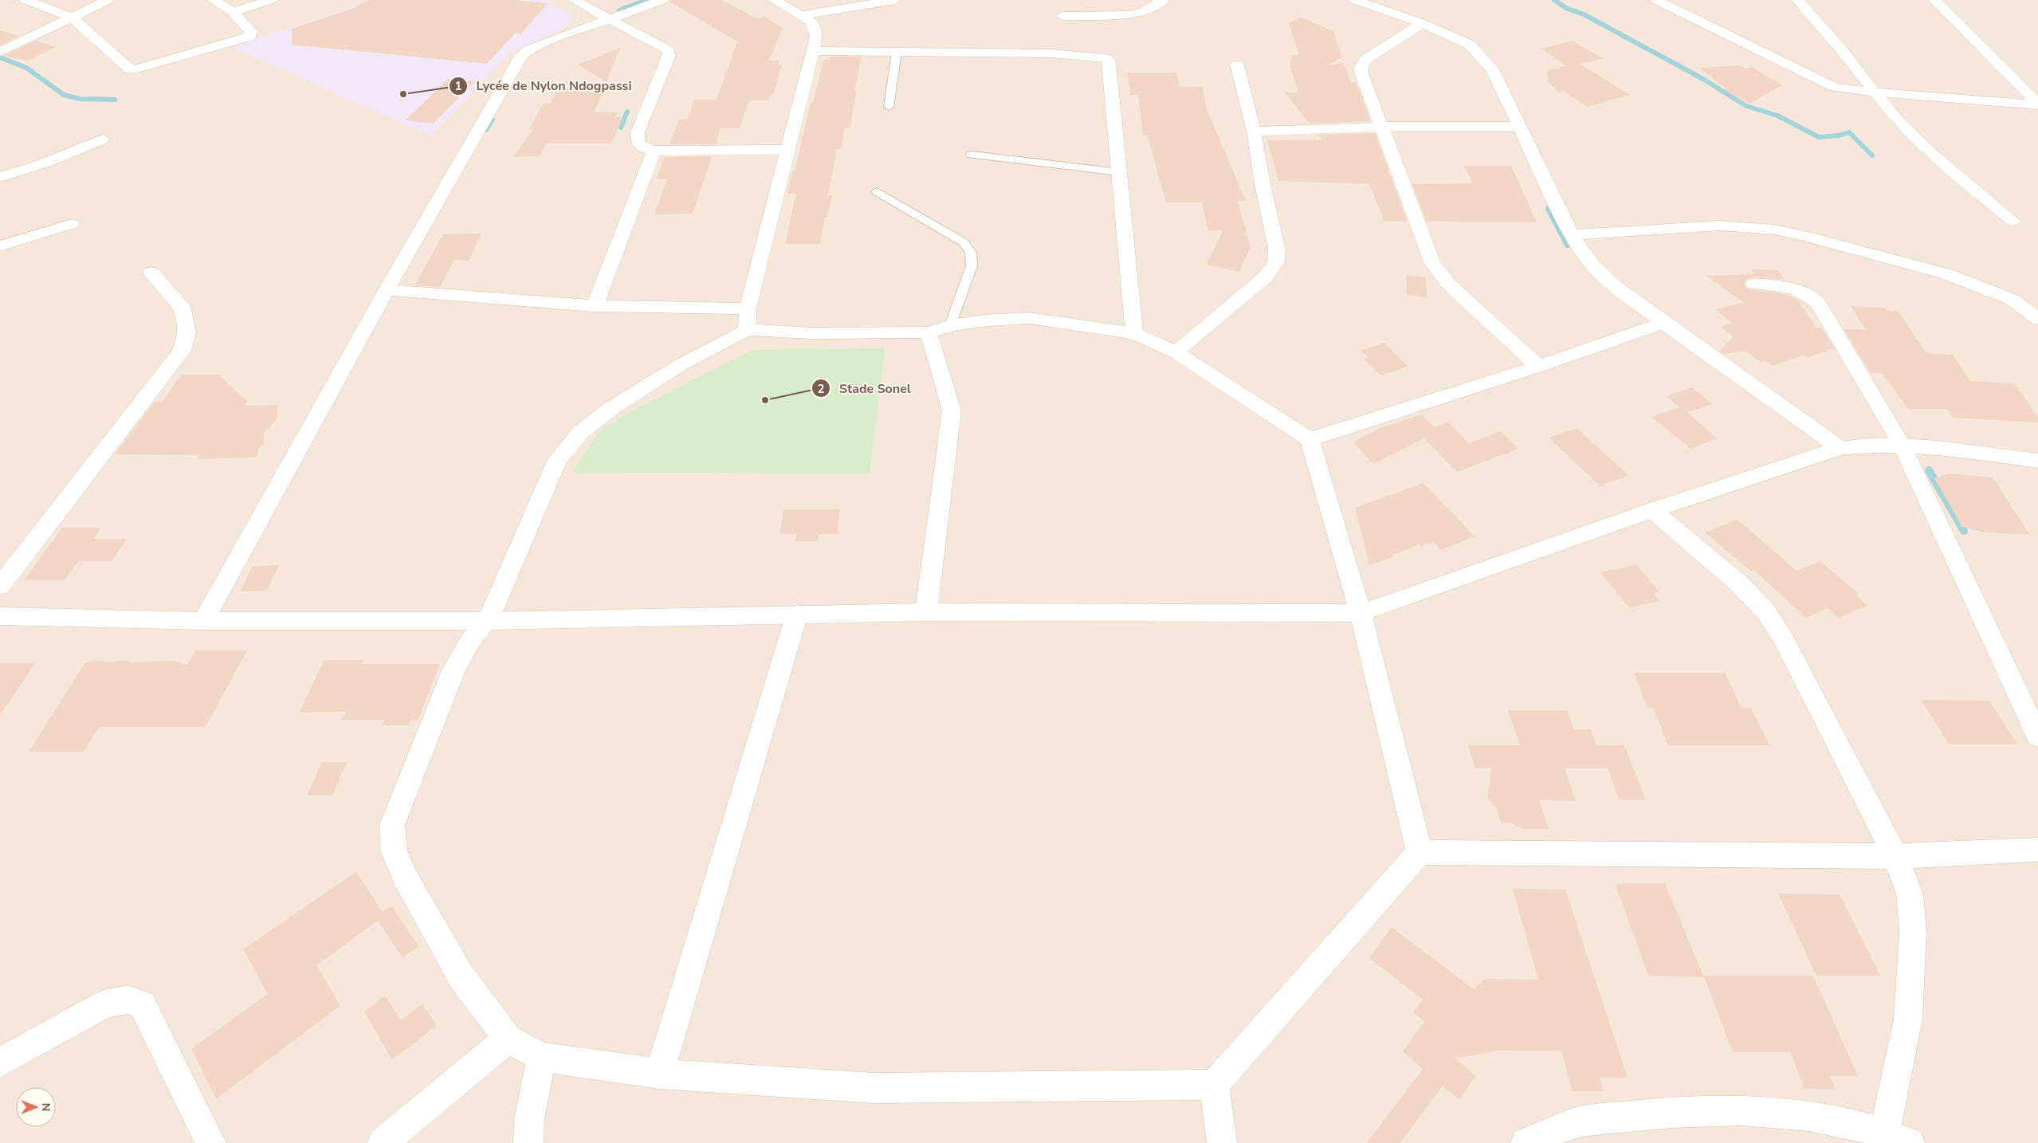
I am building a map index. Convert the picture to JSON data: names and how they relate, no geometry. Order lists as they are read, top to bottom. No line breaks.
{"places":["Lycée de Nylon Ndogpassi","Stade Sonel"],"north":"right"}
